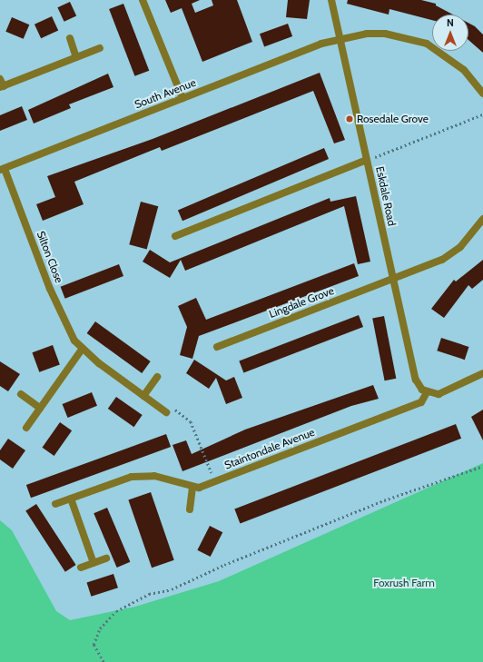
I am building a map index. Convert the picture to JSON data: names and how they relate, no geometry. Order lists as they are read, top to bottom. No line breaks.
{"streets":{"street":["South Avenue","Eskdale Road","Silton Close","Lingdale Grove","Staintondale Avenue"]},"crossings":[["South Avenue","Eskdale Road"],["South Avenue","Silton Close"],["Eskdale Road","Lingdale Grove"],["Eskdale Road","Staintondale Avenue"]],"parks":["Foxrush Farm"],"places":["Rosedale Grove"],"north":"top"}
